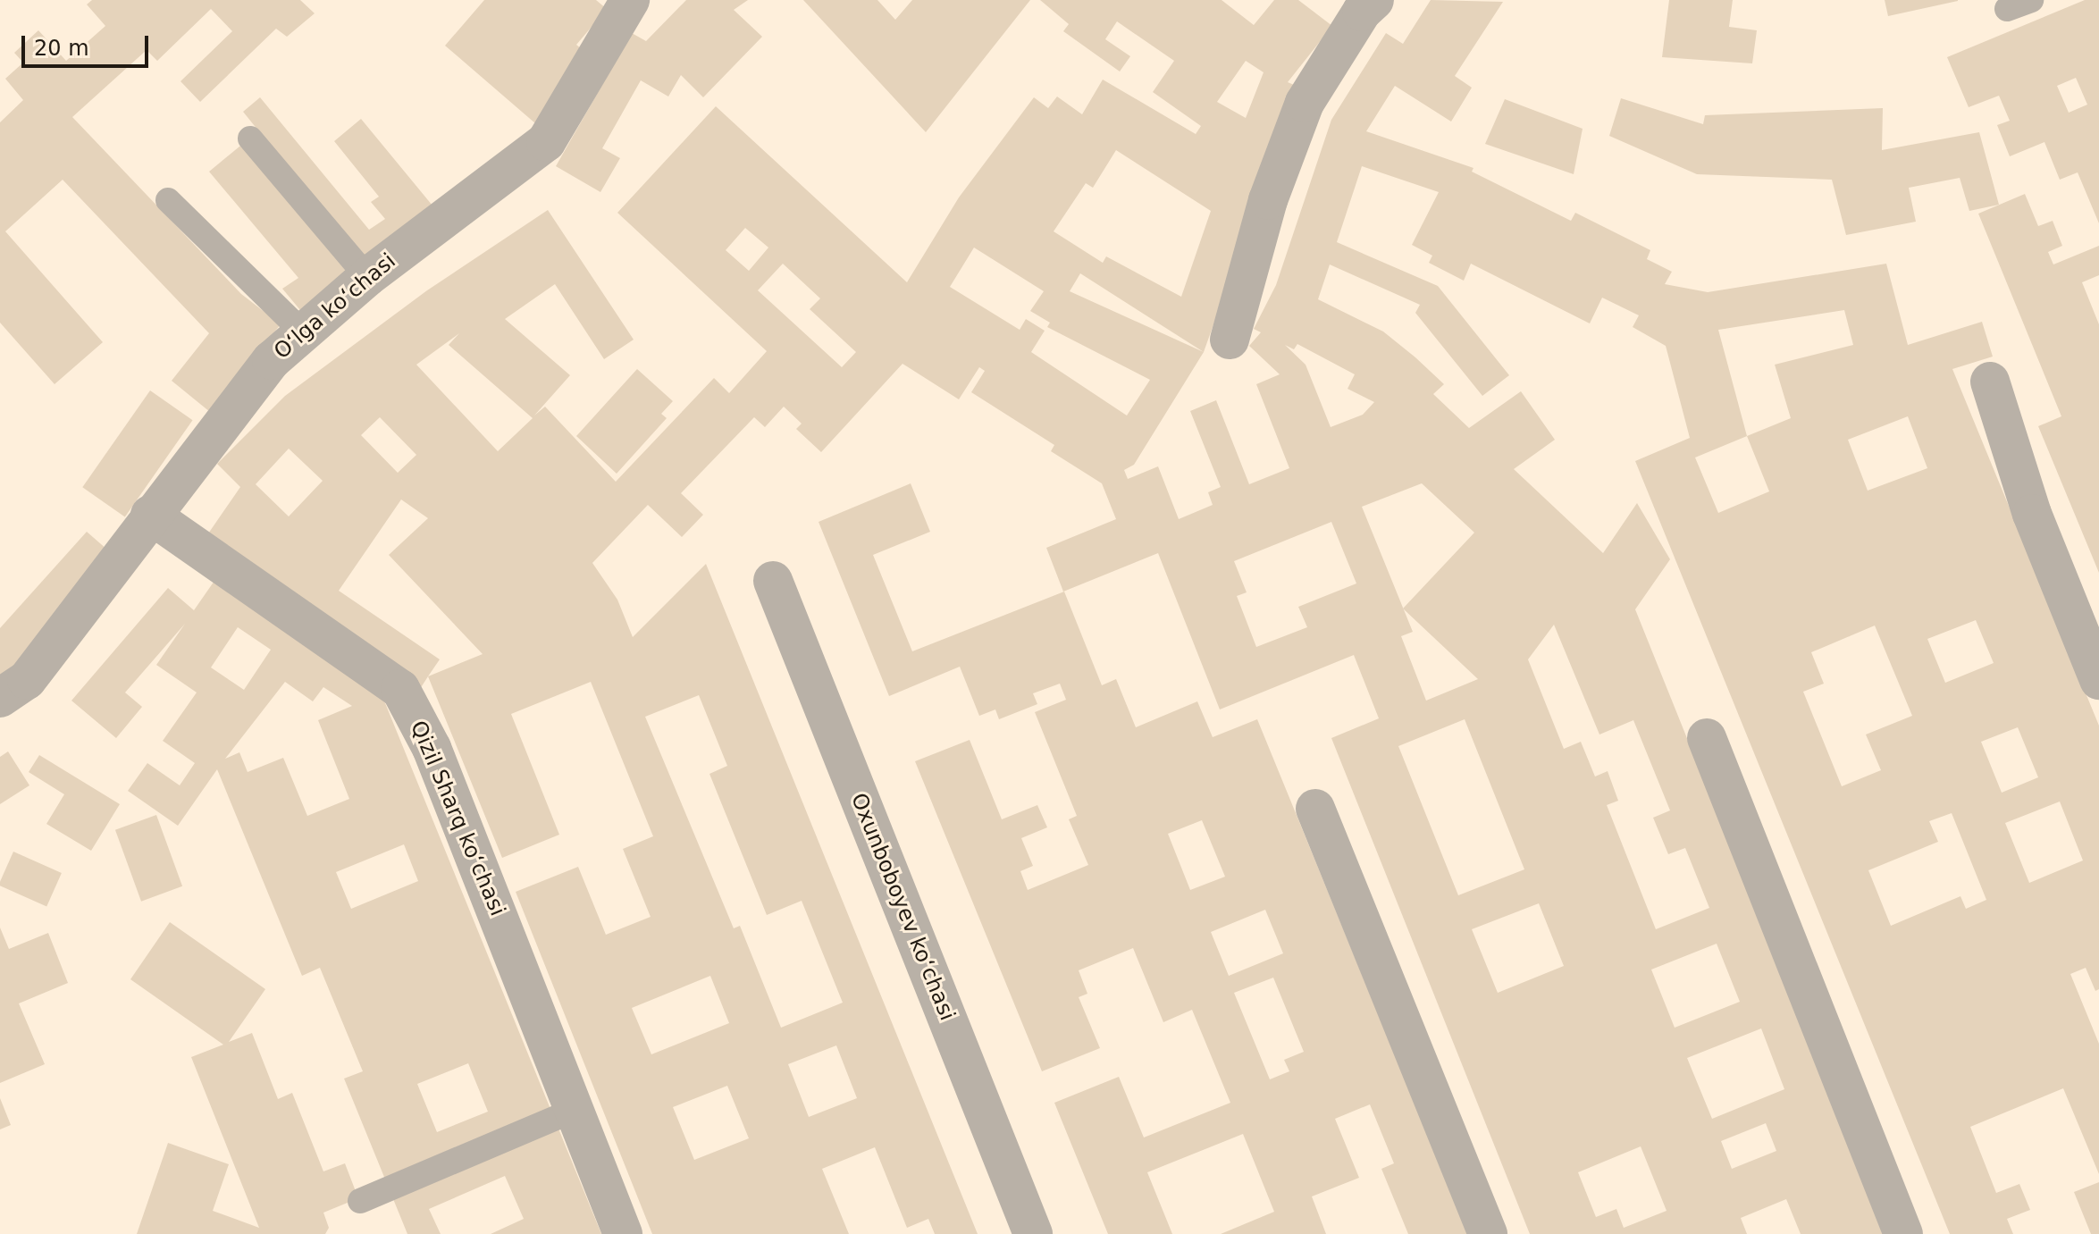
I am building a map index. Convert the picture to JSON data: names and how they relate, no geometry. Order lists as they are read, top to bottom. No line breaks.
{"streets":{"street":["Oʻlga koʻchasi","Qizil Sharq koʻchasi","Oxunboboyev koʻchasi"]},"crossings":[["Oʻlga koʻchasi","Qizil Sharq koʻchasi"]],"scale_bar":"20 m"}
